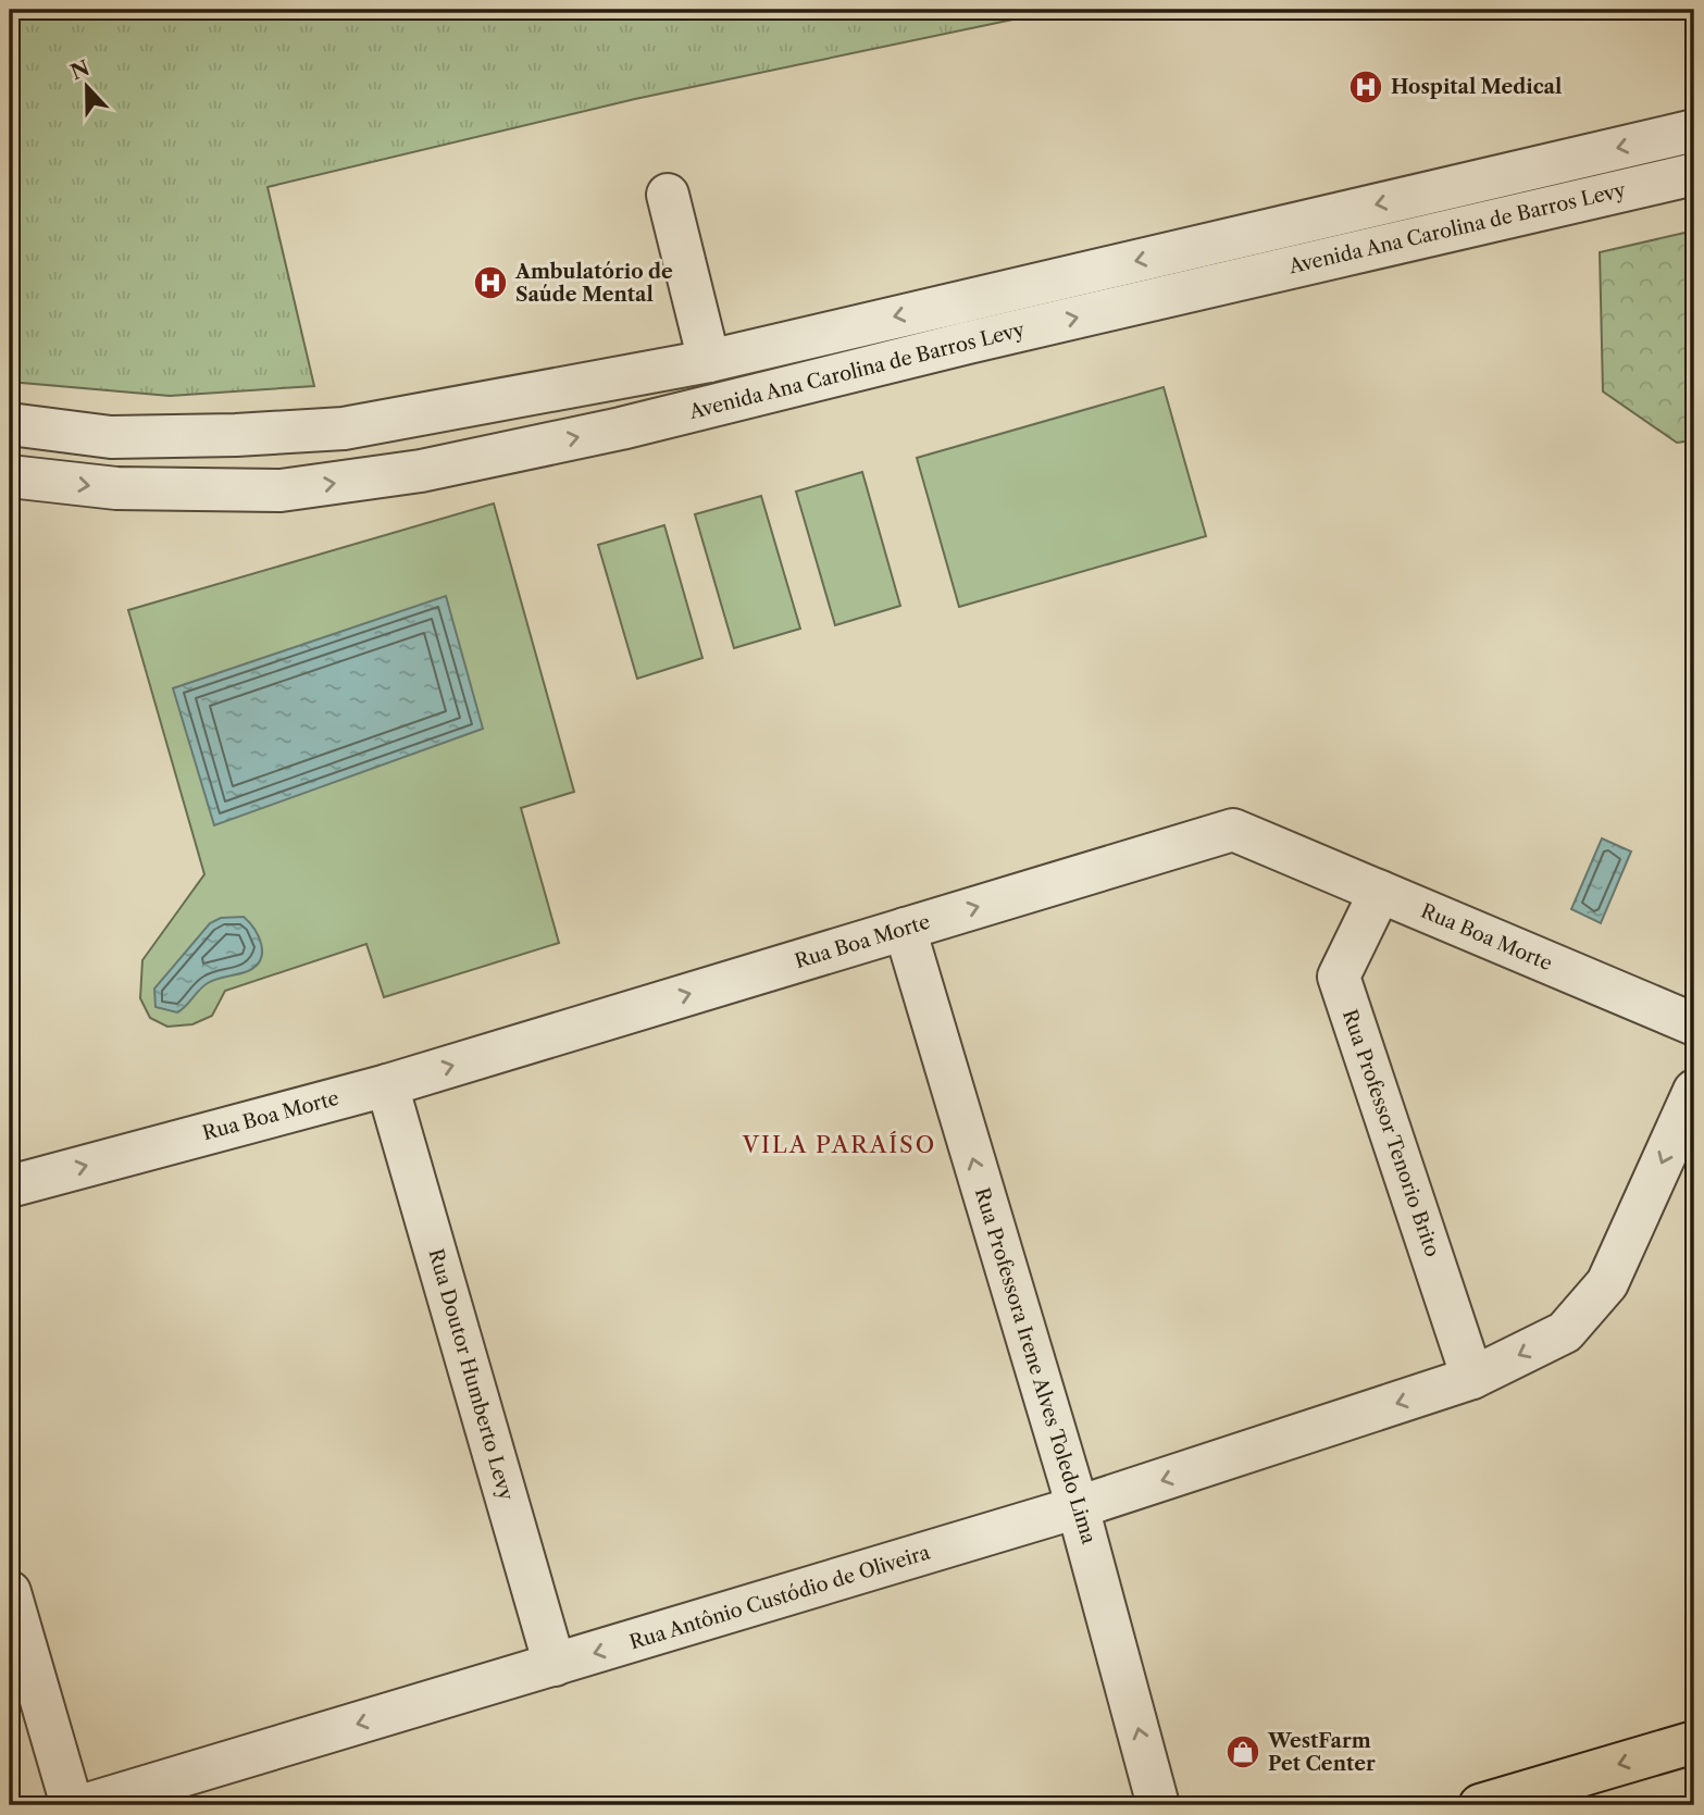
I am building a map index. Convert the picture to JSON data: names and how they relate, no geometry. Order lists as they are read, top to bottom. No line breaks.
{"streets":{"street":["Avenida Ana Carolina de Barros Levy","Rua Boa Morte","Rua Professor Tenorio Brito","Rua Professora Irene Alves Toledo Lima","Rua Doutor Humberto Levy","Rua Antônio Custódio de Oliveira"]},"crossings":[["Rua Boa Morte","Rua Professor Tenorio Brito"],["Rua Boa Morte","Rua Professora Irene Alves Toledo Lima"],["Rua Boa Morte","Rua Doutor Humberto Levy"],["Rua Professor Tenorio Brito","Rua Antônio Custódio de Oliveira"],["Rua Professora Irene Alves Toledo Lima","Rua Antônio Custódio de Oliveira"],["Rua Doutor Humberto Levy","Rua Antônio Custódio de Oliveira"]],"one_way":["Rua Boa Morte","Rua Professora Irene Alves Toledo Lima","Rua Antônio Custódio de Oliveira"],"districts":["VILA PARAÍSO"],"places":{"hospital":["Hospital Medical","Ambulatório de Saúde Mental"],"shop":["WestFarm Pet Center"]},"north":"top"}
